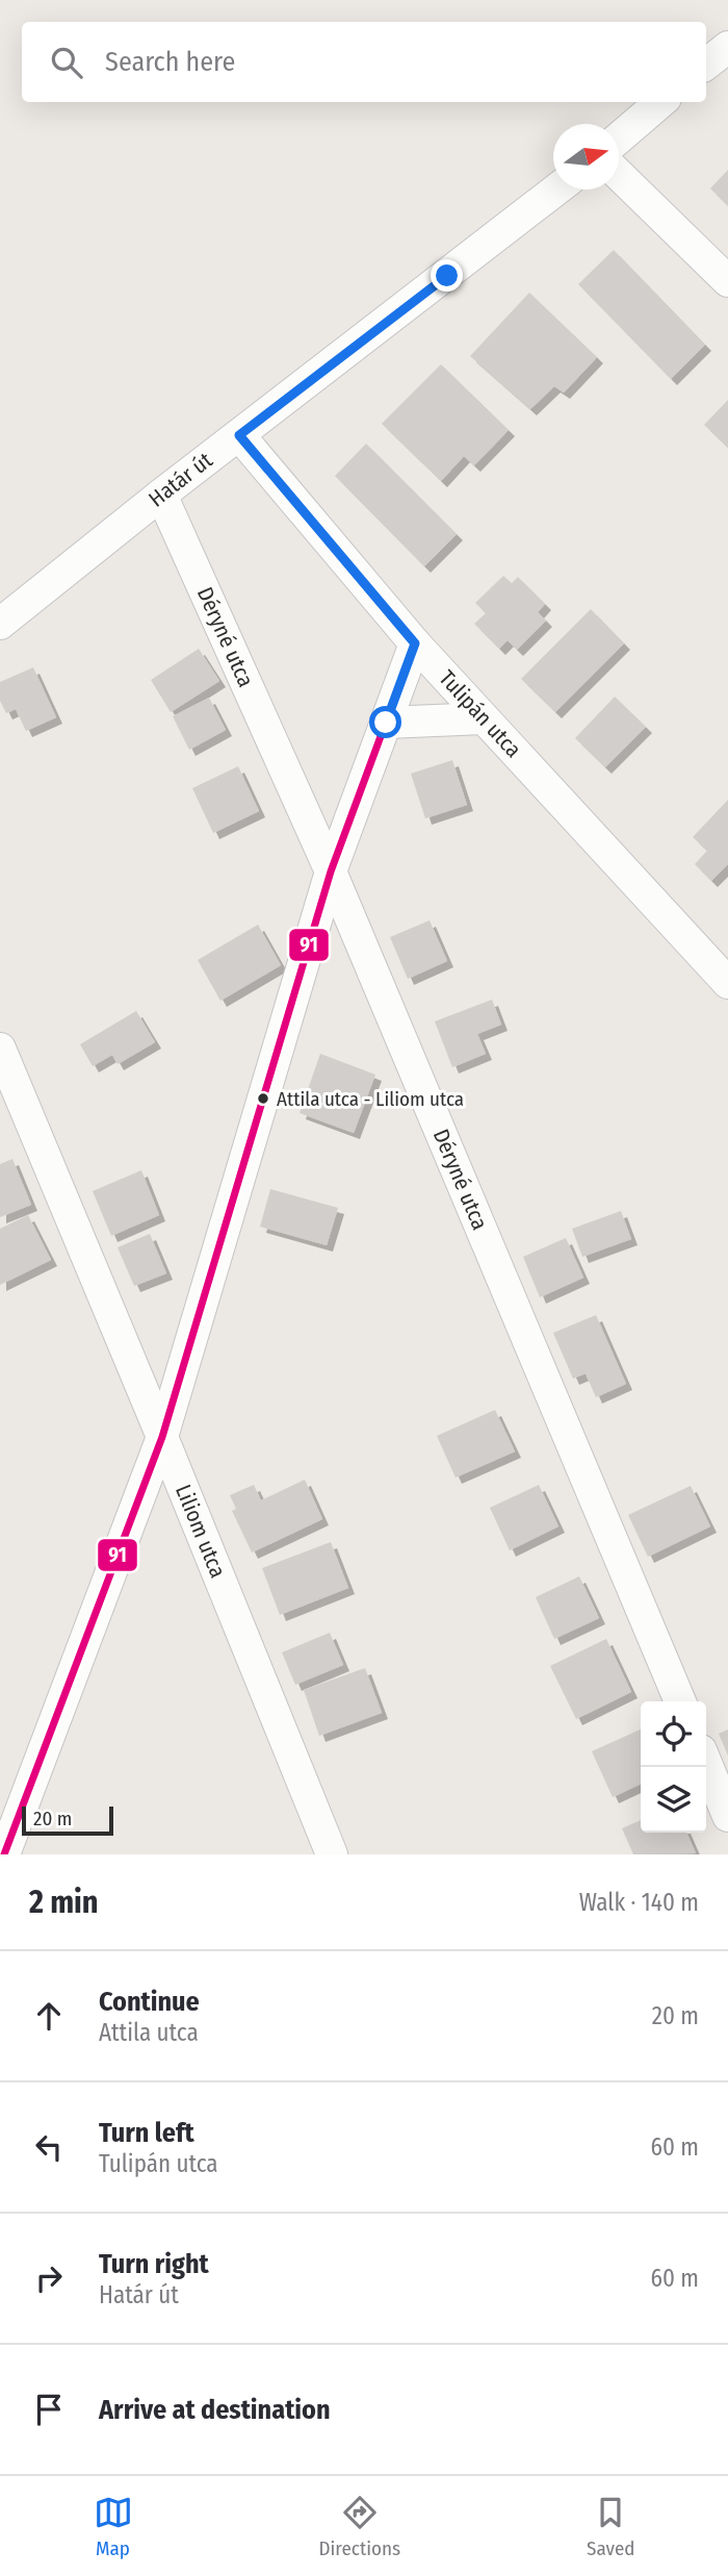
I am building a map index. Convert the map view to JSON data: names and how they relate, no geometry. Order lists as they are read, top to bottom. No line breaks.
{"streets":{"street":["Határ út","Déryné utca","Tulipán utca","Liliom utca"]},"crossings":[["Határ út","Déryné utca"],["Határ út","Tulipán utca"]],"places":["Attila utca - Liliom utca"],"lines":["transit line 91"],"scale_bar":"20 m","north":"right","page":{"search":"Search here","scale":"20 m","heading":["2 min","Walk · 140 m"],"list":[["Continue","Attila utca","20 m"],["Turn left","Tulipán utca","60 m"],["Turn right","Határ út","60 m"],"Arrive at destination"],"nav":["Map","Directions","Saved"]}}
